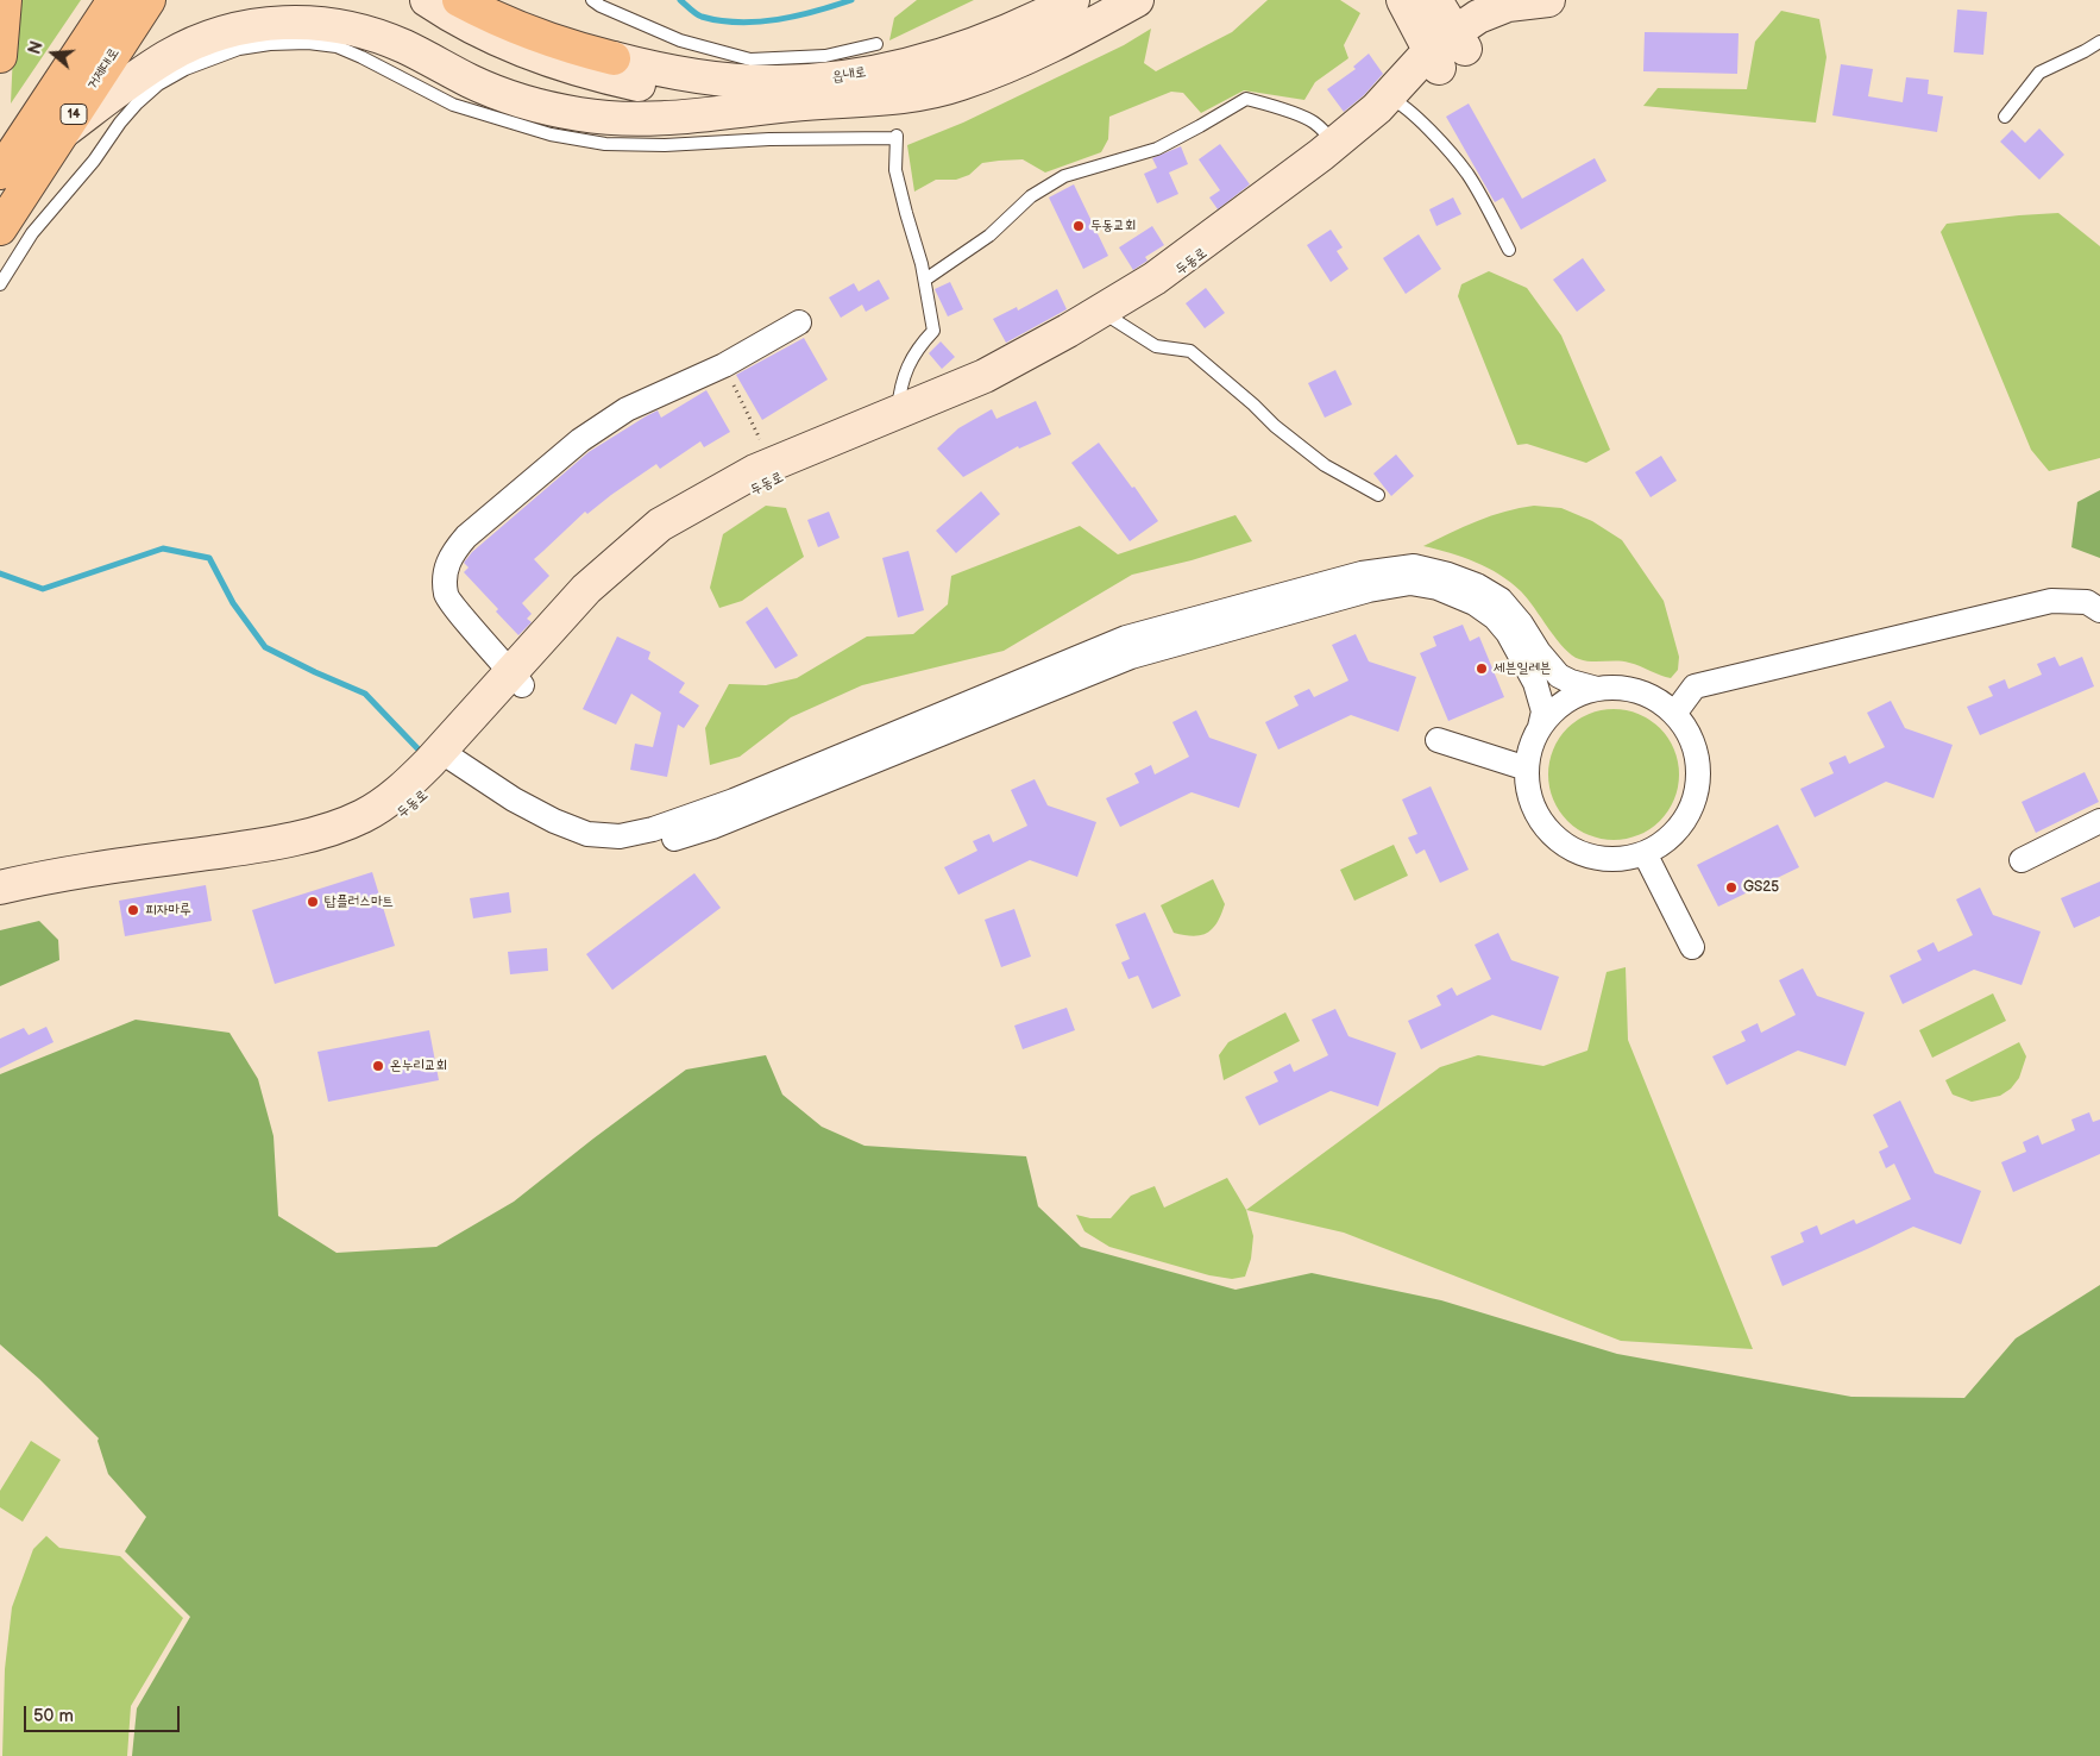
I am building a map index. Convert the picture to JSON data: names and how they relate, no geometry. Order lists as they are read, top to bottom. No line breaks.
{"streets":{"highway":["거제대로","14"],"street":["읍내로","두동로"]},"places":["두동교회","세븐일레븐","GS25","탑플러스마트","피자마루","온누리교회"],"scale_bar":"50 m","north":"left"}
